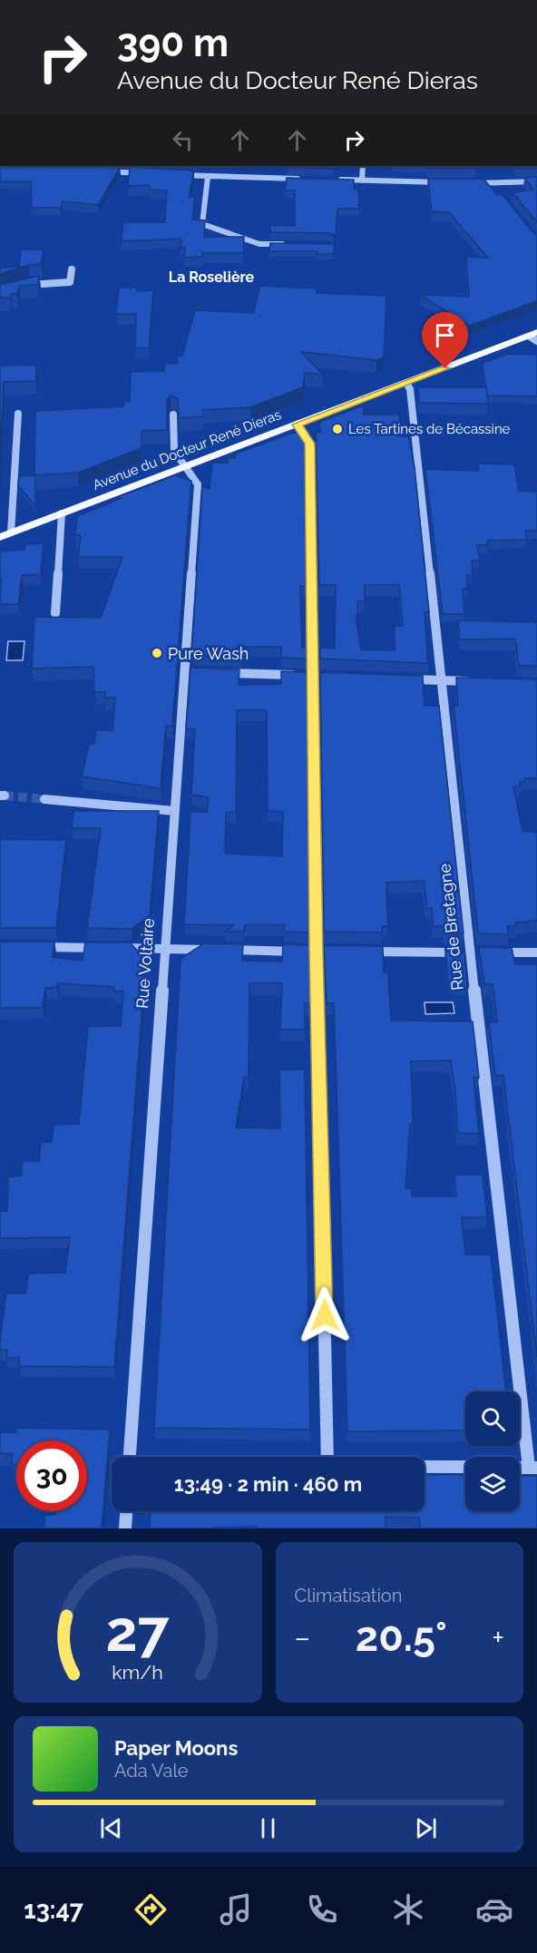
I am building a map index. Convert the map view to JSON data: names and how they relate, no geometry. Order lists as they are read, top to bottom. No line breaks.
{"streets":{"main road":["Avenue du Docteur René Dieras"],"street":["Rue de Bretagne","Rue Voltaire"]},"crossings":[["Avenue du Docteur René Dieras","Rue de Bretagne"],["Avenue du Docteur René Dieras","Rue Voltaire"]],"districts":["La Roselière"],"places":["Les Tartines de Bécassine","Pure Wash"],"page":{"turn":["390 m","Avenue du Docteur René Dieras"],"limit":"30","trip":"13:49 · 2 min · 460 m","tile":"Climatisation","heat":["−","20.5°","+"],"song":["Paper Moons","Ada Vale"],"tabs":"13:47","gauge":["27","km/h"]}}
